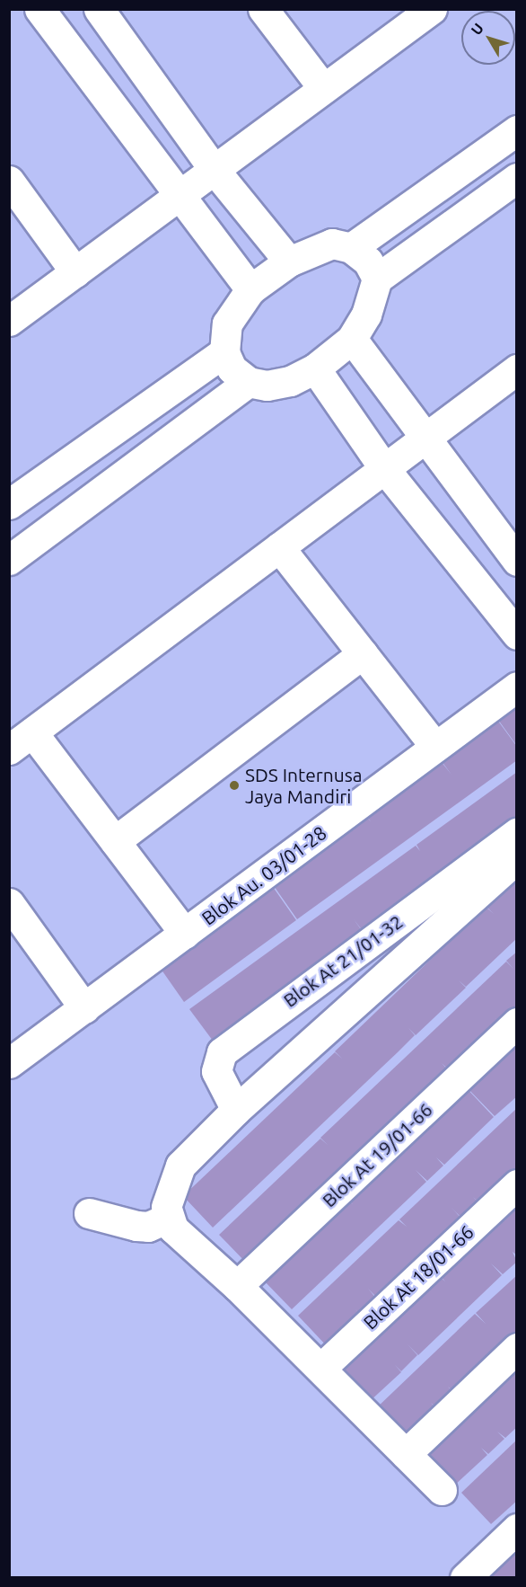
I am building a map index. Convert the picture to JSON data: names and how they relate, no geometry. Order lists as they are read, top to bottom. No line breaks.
{"streets":{"street":["Blok Au. 03/01-28","Blok At 21/01-32","Blok At 19/01-66","Blok At 18/01-66"]},"places":["SDS Internusa Jaya Mandiri"],"north":"top left"}
